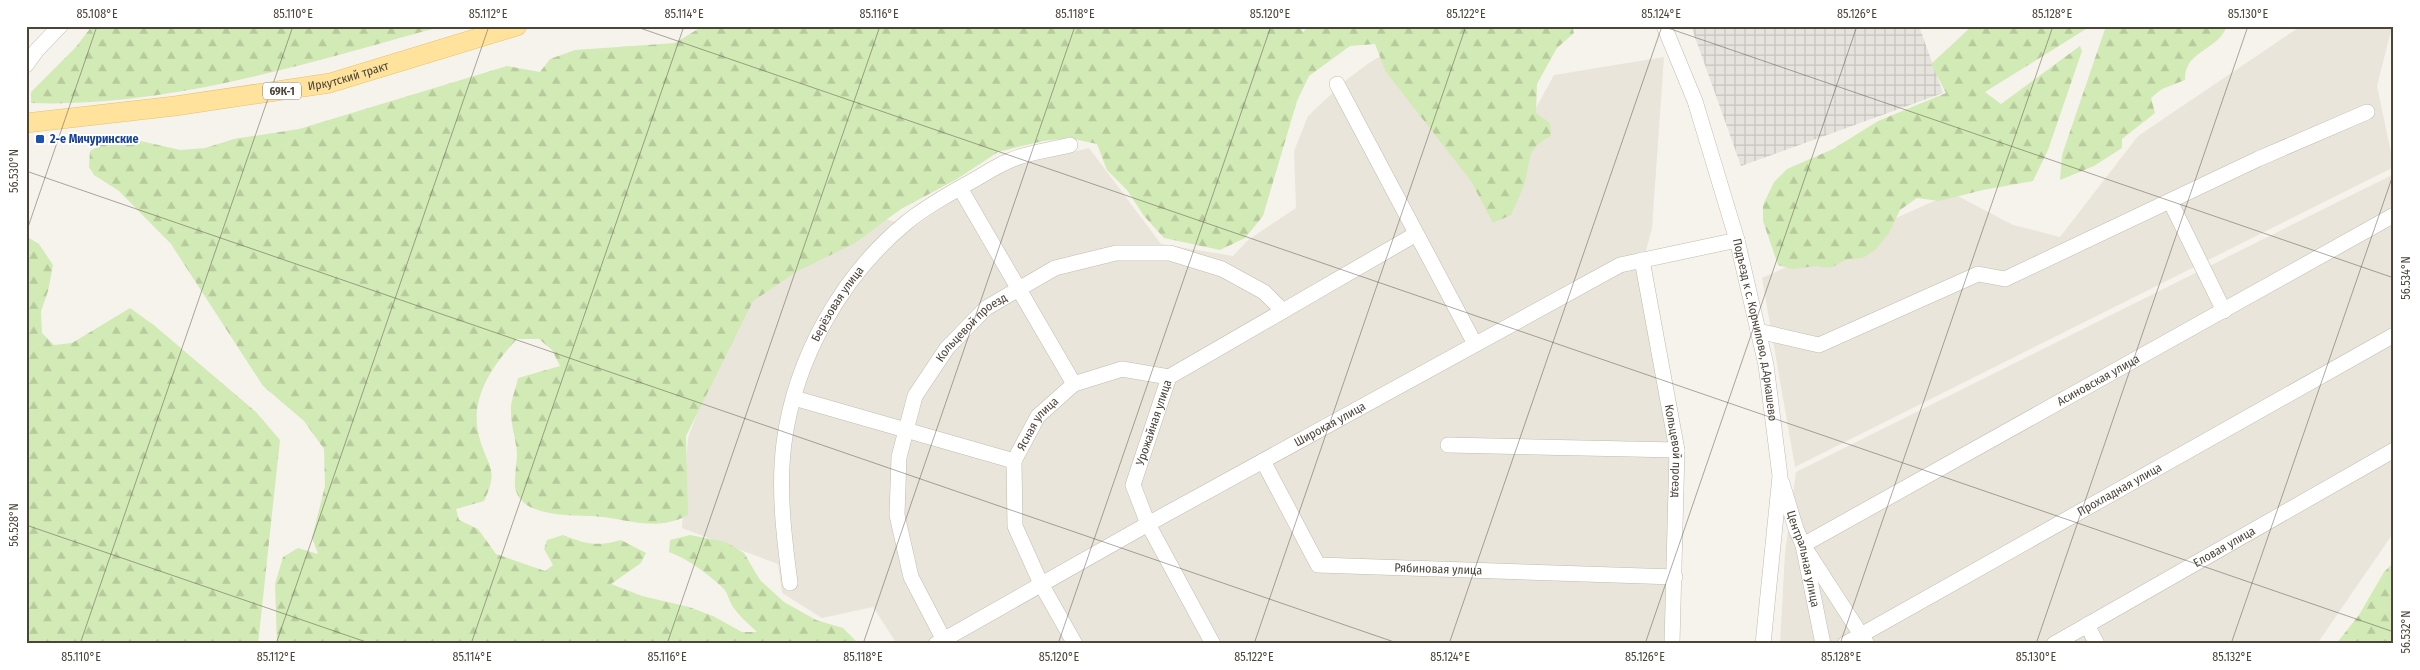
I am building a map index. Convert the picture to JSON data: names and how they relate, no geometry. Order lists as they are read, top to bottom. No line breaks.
{"streets":{"main road":["Иркутский тракт","69К-1"],"street":["Берёзовая улица","Кольцевой проезд","Подъезд к с. Корнилово, д.Аркашево","Асиновская улица","Урожайная улица","Ясная улица","Широкая улица","Прохладная улица","Еловая улица","Центральная улица","Рябиновая улица"]},"crossings":[["Кольцевой проезд","Урожайная улица"],["Кольцевой проезд","Широкая улица"],["Кольцевой проезд","Рябиновая улица"],["Подъезд к с. Корнилово, д.Аркашево","Широкая улица"],["Подъезд к с. Корнилово, д.Аркашево","Центральная улица"],["Асиновская улица","Центральная улица"],["Урожайная улица","Ясная улица"],["Урожайная улица","Широкая улица"],["Ясная улица","Широкая улица"],["Широкая улица","Рябиновая улица"]],"places":{"transit":["2-е Мичуринские"]},"coordinates":["85.108°E","85.110°E","85.112°E","85.114°E","85.116°E","85.118°E","85.120°E","85.122°E","85.124°E","85.126°E","85.128°E","85.130°E","56.530°N","56.534°N","56.528°N","56.532°N","85.132°E"]}
